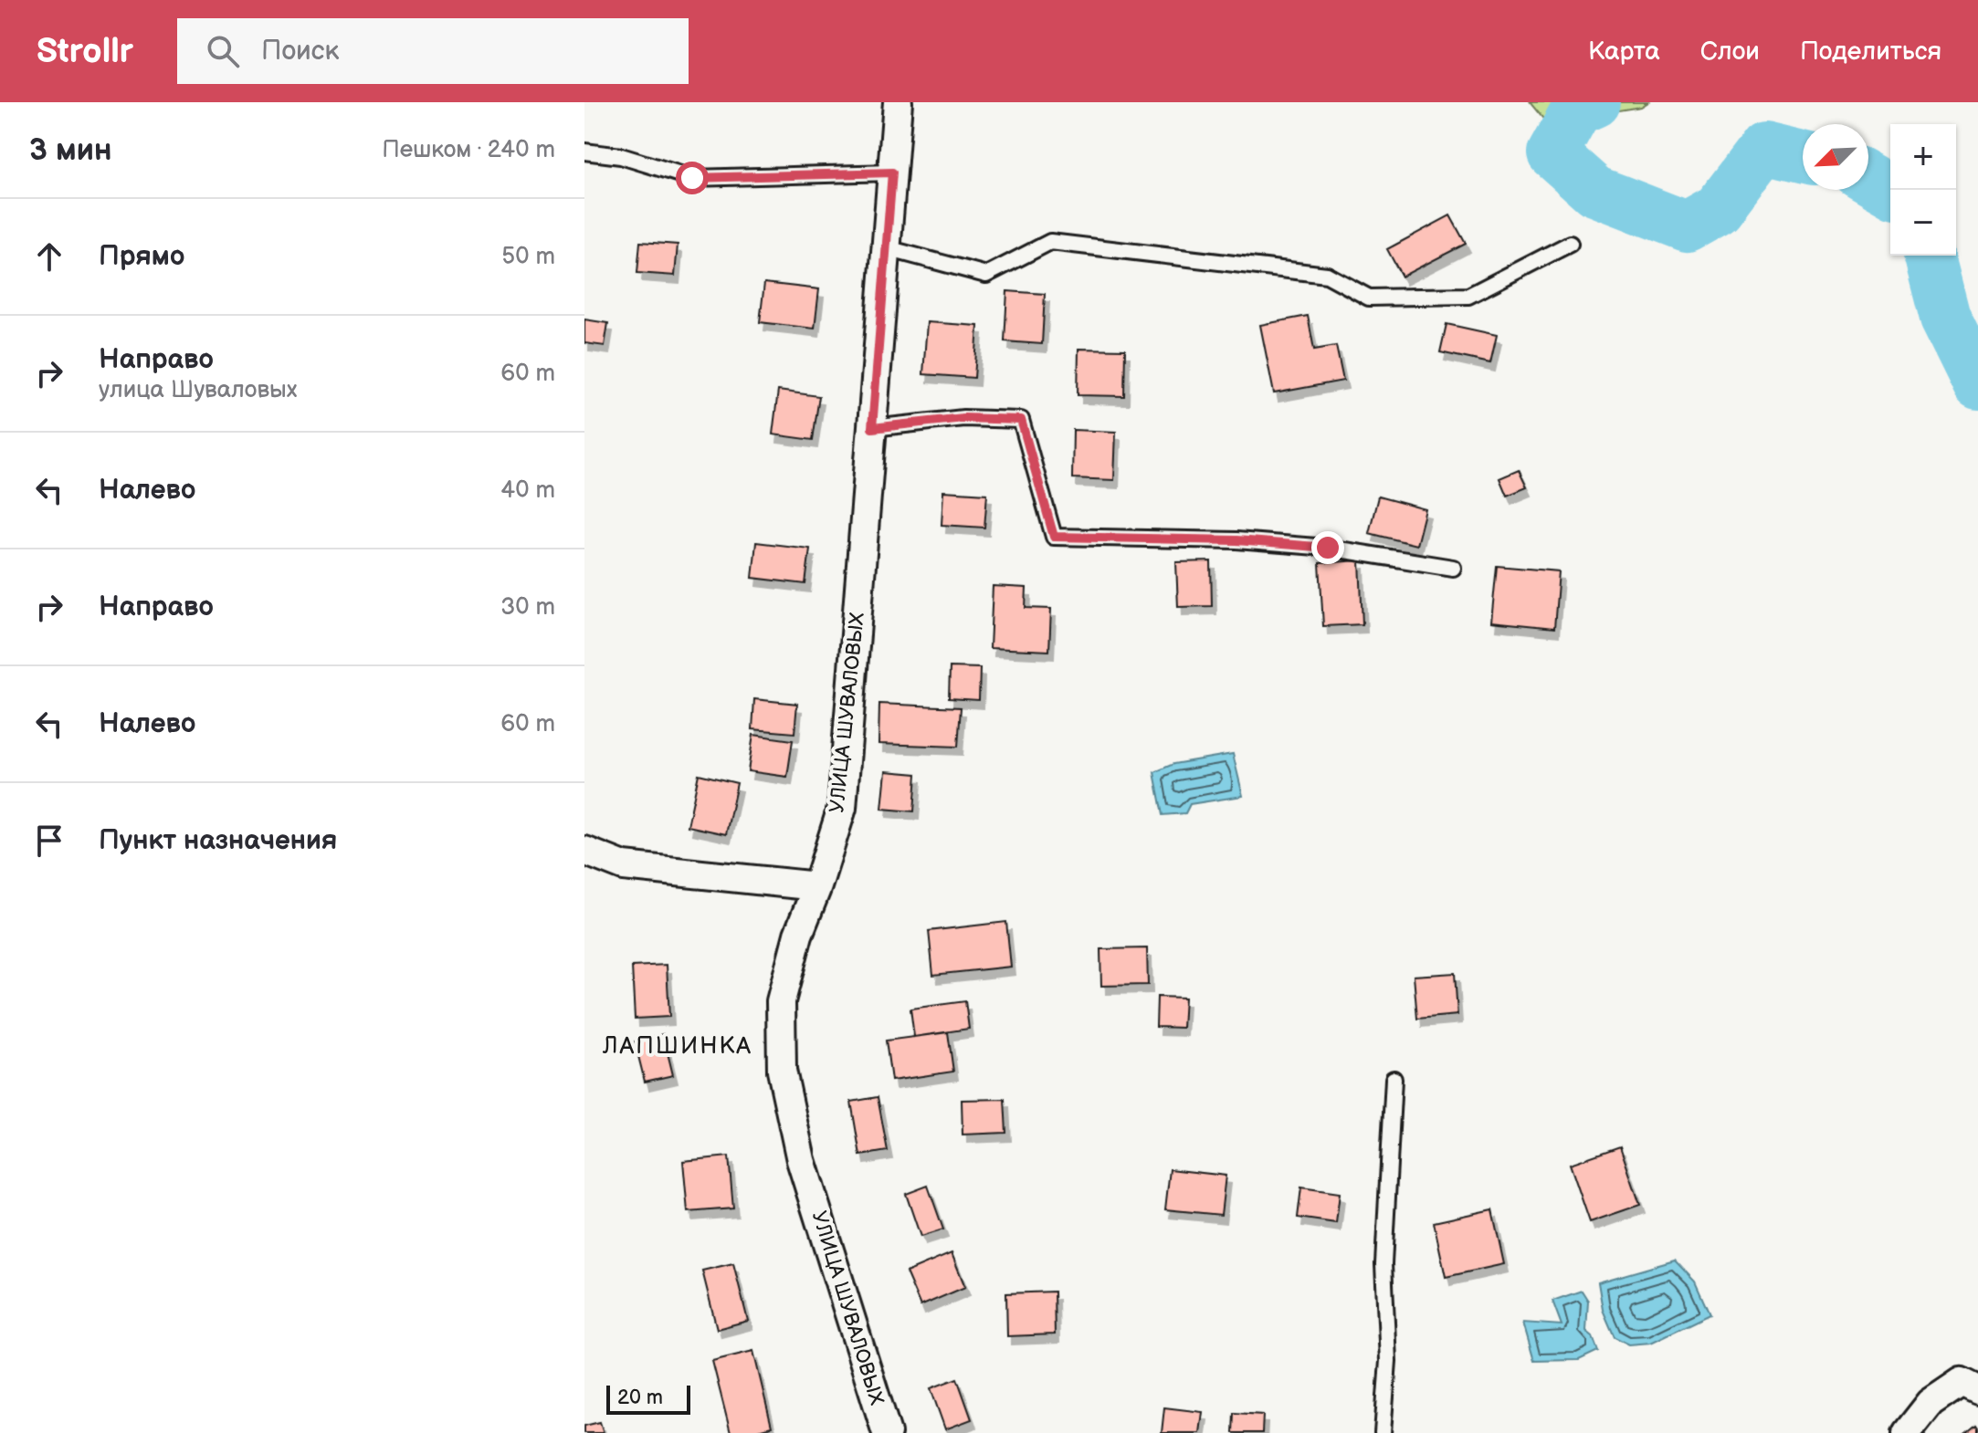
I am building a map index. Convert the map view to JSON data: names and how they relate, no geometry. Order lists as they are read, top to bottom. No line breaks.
{"streets":{"street":["УЛИЦА ШУВАЛОВЫХ"]},"districts":["ЛАПШИНКА"],"scale_bar":"20 m","north":"bottom left","page":{"header":"Strollr","search":"Поиск","nav":["Карта","Слои","Поделиться"],"heading":["3 мин","Пешком · 240 m"],"map_buttons":["+","−"],"list":[["Прямо","50 m"],["Направо","улица Шуваловых","60 m"],["Налево","40 m"],["Направо","30 m"],["Налево","60 m"],"Пункт назначения"],"scale":"20 m"}}
